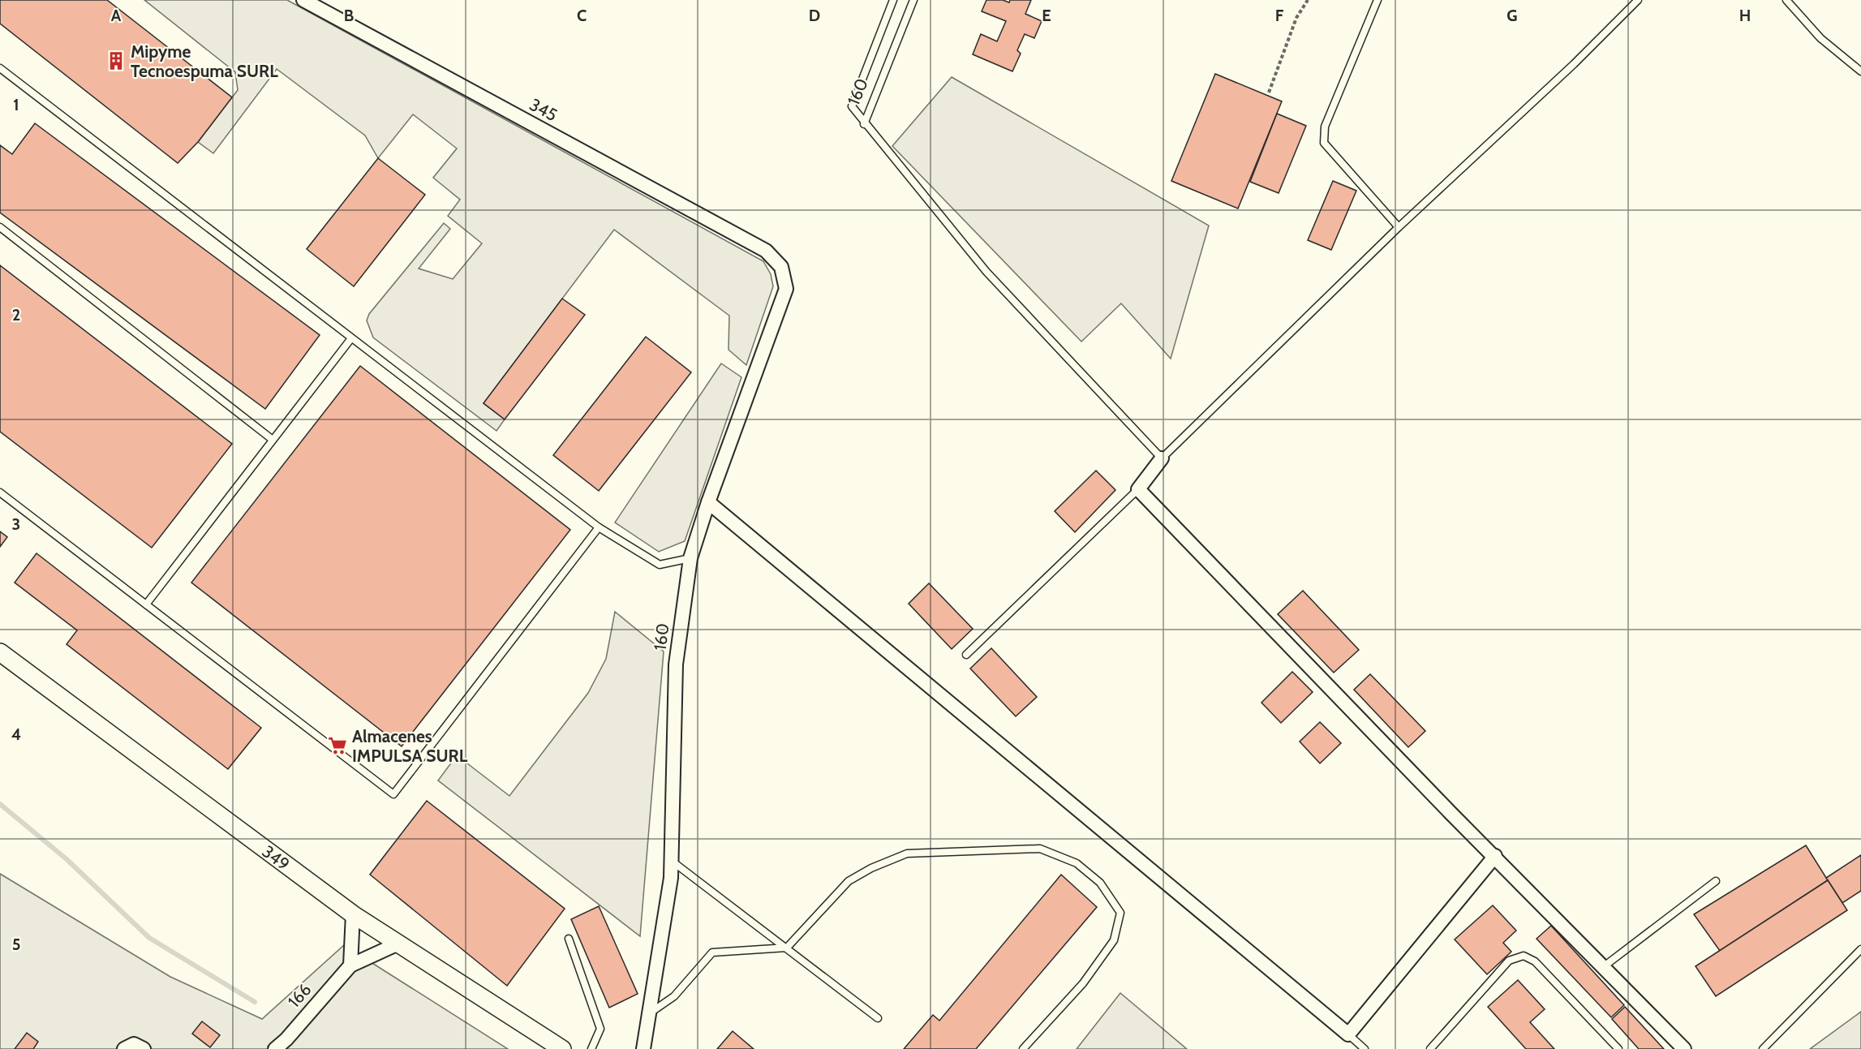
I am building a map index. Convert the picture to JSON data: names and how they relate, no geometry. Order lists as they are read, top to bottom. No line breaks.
{"streets":{"street":["160","345","349","166"]},"crossings":[["160","345"],["349","166"]],"places":{"building":["Mipyme Tecnoespuma SURL"],"supermarket":["Almacenes IMPULSA SURL"]},"grid":{"columns":["A","B","C","D","E","F","G","H"],"rows":["1","2","3","4","5"]}}
